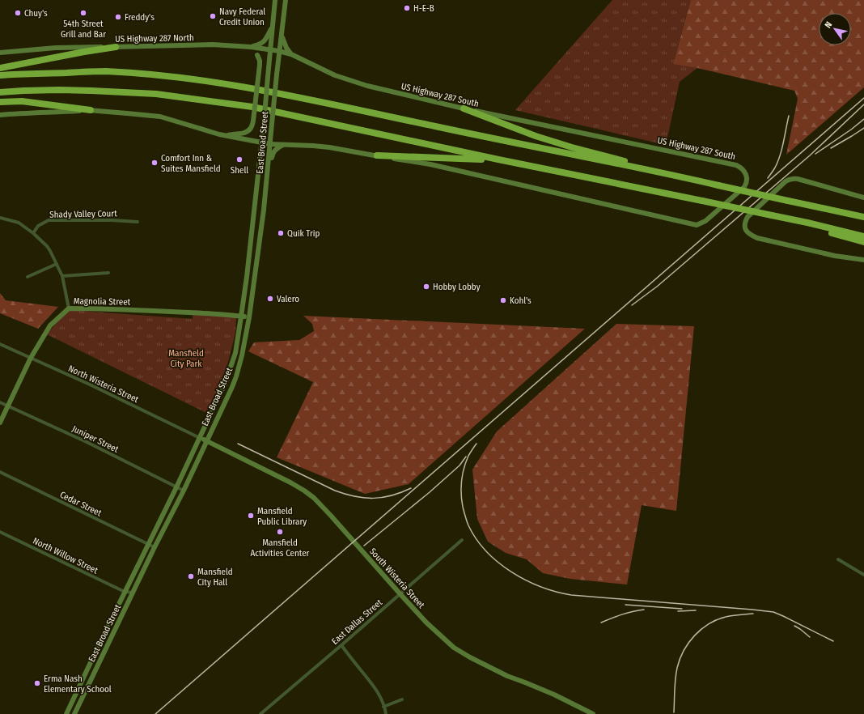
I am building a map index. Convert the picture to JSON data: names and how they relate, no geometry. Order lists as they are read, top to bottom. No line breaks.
{"streets":{"main road":["US Highway 287 North","US Highway 287 South","East Broad Street","Magnolia Street","South Wisteria Street"],"street":["Shady Valley Court","North Wisteria Street","Juniper Street","Cedar Street","North Willow Street","East Dallas Street"]},"crossings":[["US Highway 287 North","US Highway 287 South"],["US Highway 287 North","East Broad Street"],["US Highway 287 South","East Broad Street"],["East Broad Street","Magnolia Street"],["East Broad Street","North Wisteria Street"],["East Broad Street","Juniper Street"],["East Broad Street","Cedar Street"],["East Broad Street","North Willow Street"],["East Broad Street","South Wisteria Street"],["Magnolia Street","North Wisteria Street"],["Magnolia Street","Juniper Street"],["North Wisteria Street","South Wisteria Street"],["South Wisteria Street","East Dallas Street"]],"parks":["Mansfield City Park"],"places":["H-E-B","Chuy's","54th Street Grill and Bar","Navy Federal Credit Union","Freddy's","Shell","Comfort Inn & Suites Mansfield","Quik Trip","Hobby Lobby","Valero","Kohl's","Mansfield Public Library","Mansfield Activities Center","Mansfield City Hall","Erma Nash Elementary School"],"north":"top left"}
